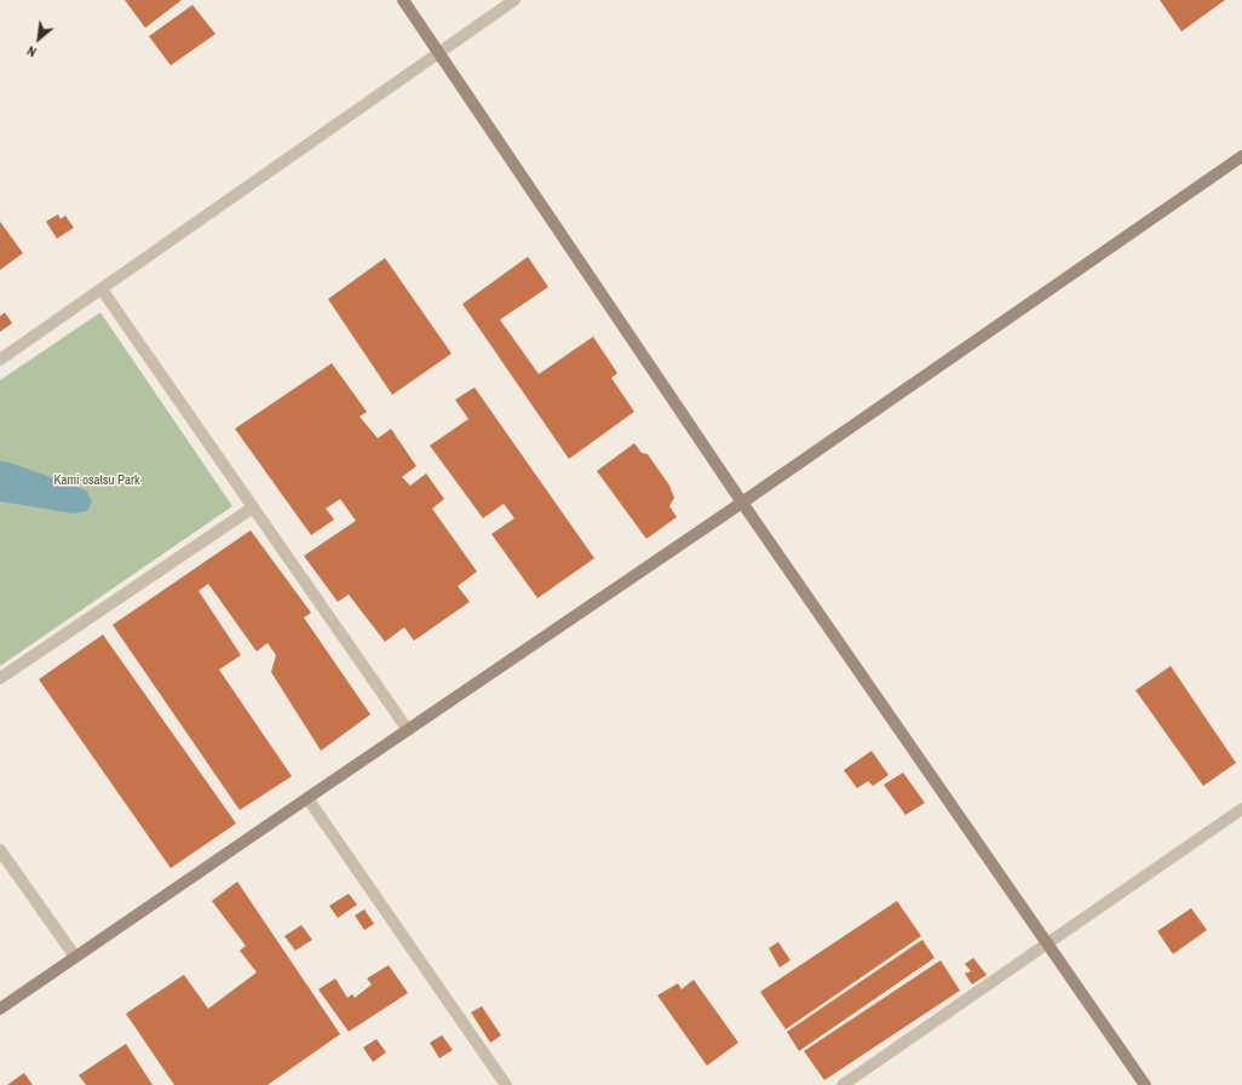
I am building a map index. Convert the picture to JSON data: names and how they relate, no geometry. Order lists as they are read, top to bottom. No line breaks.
{"parks":["Kami osatsu Park"],"north":"bottom left"}
